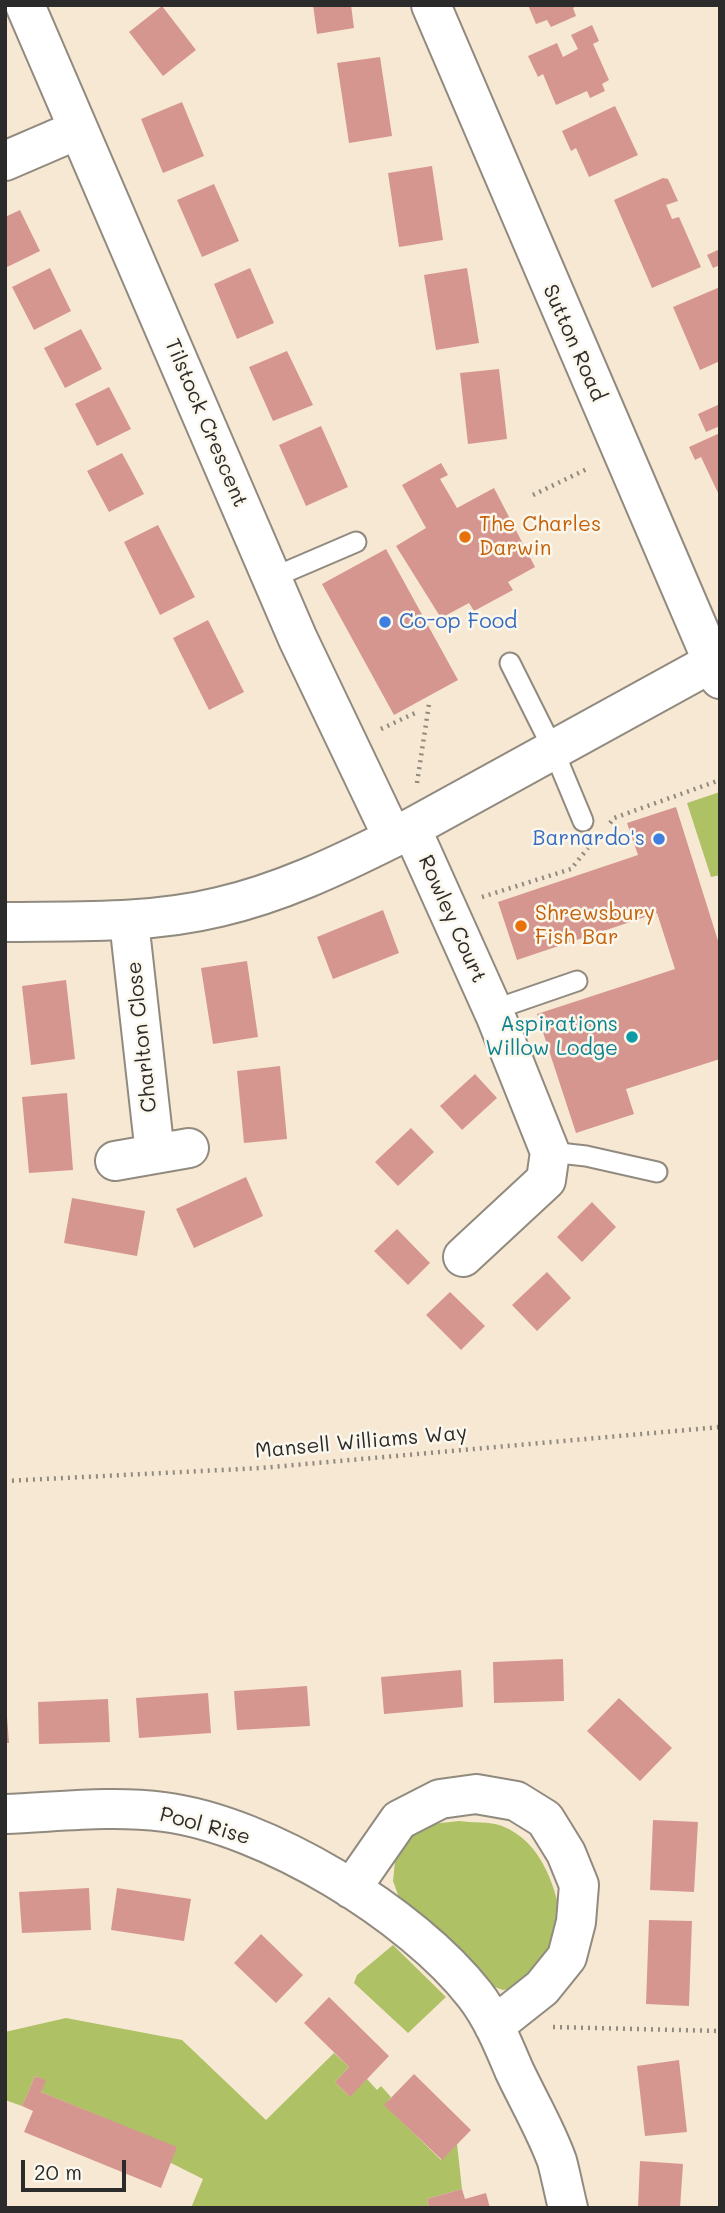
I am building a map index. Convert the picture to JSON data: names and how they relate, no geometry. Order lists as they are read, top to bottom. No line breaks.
{"streets":{"street":["Sutton Road","Tilstock Crescent","Rowley Court","Charlton Close","Pool Rise"],"path":["Mansell Williams Way"]},"crossings":[["Tilstock Crescent","Rowley Court"]],"places":["The Charles Darwin","Co-op Food","Barnardo's","Shrewsbury Fish Bar","Aspirations Willow Lodge"],"scale_bar":"20 m"}
